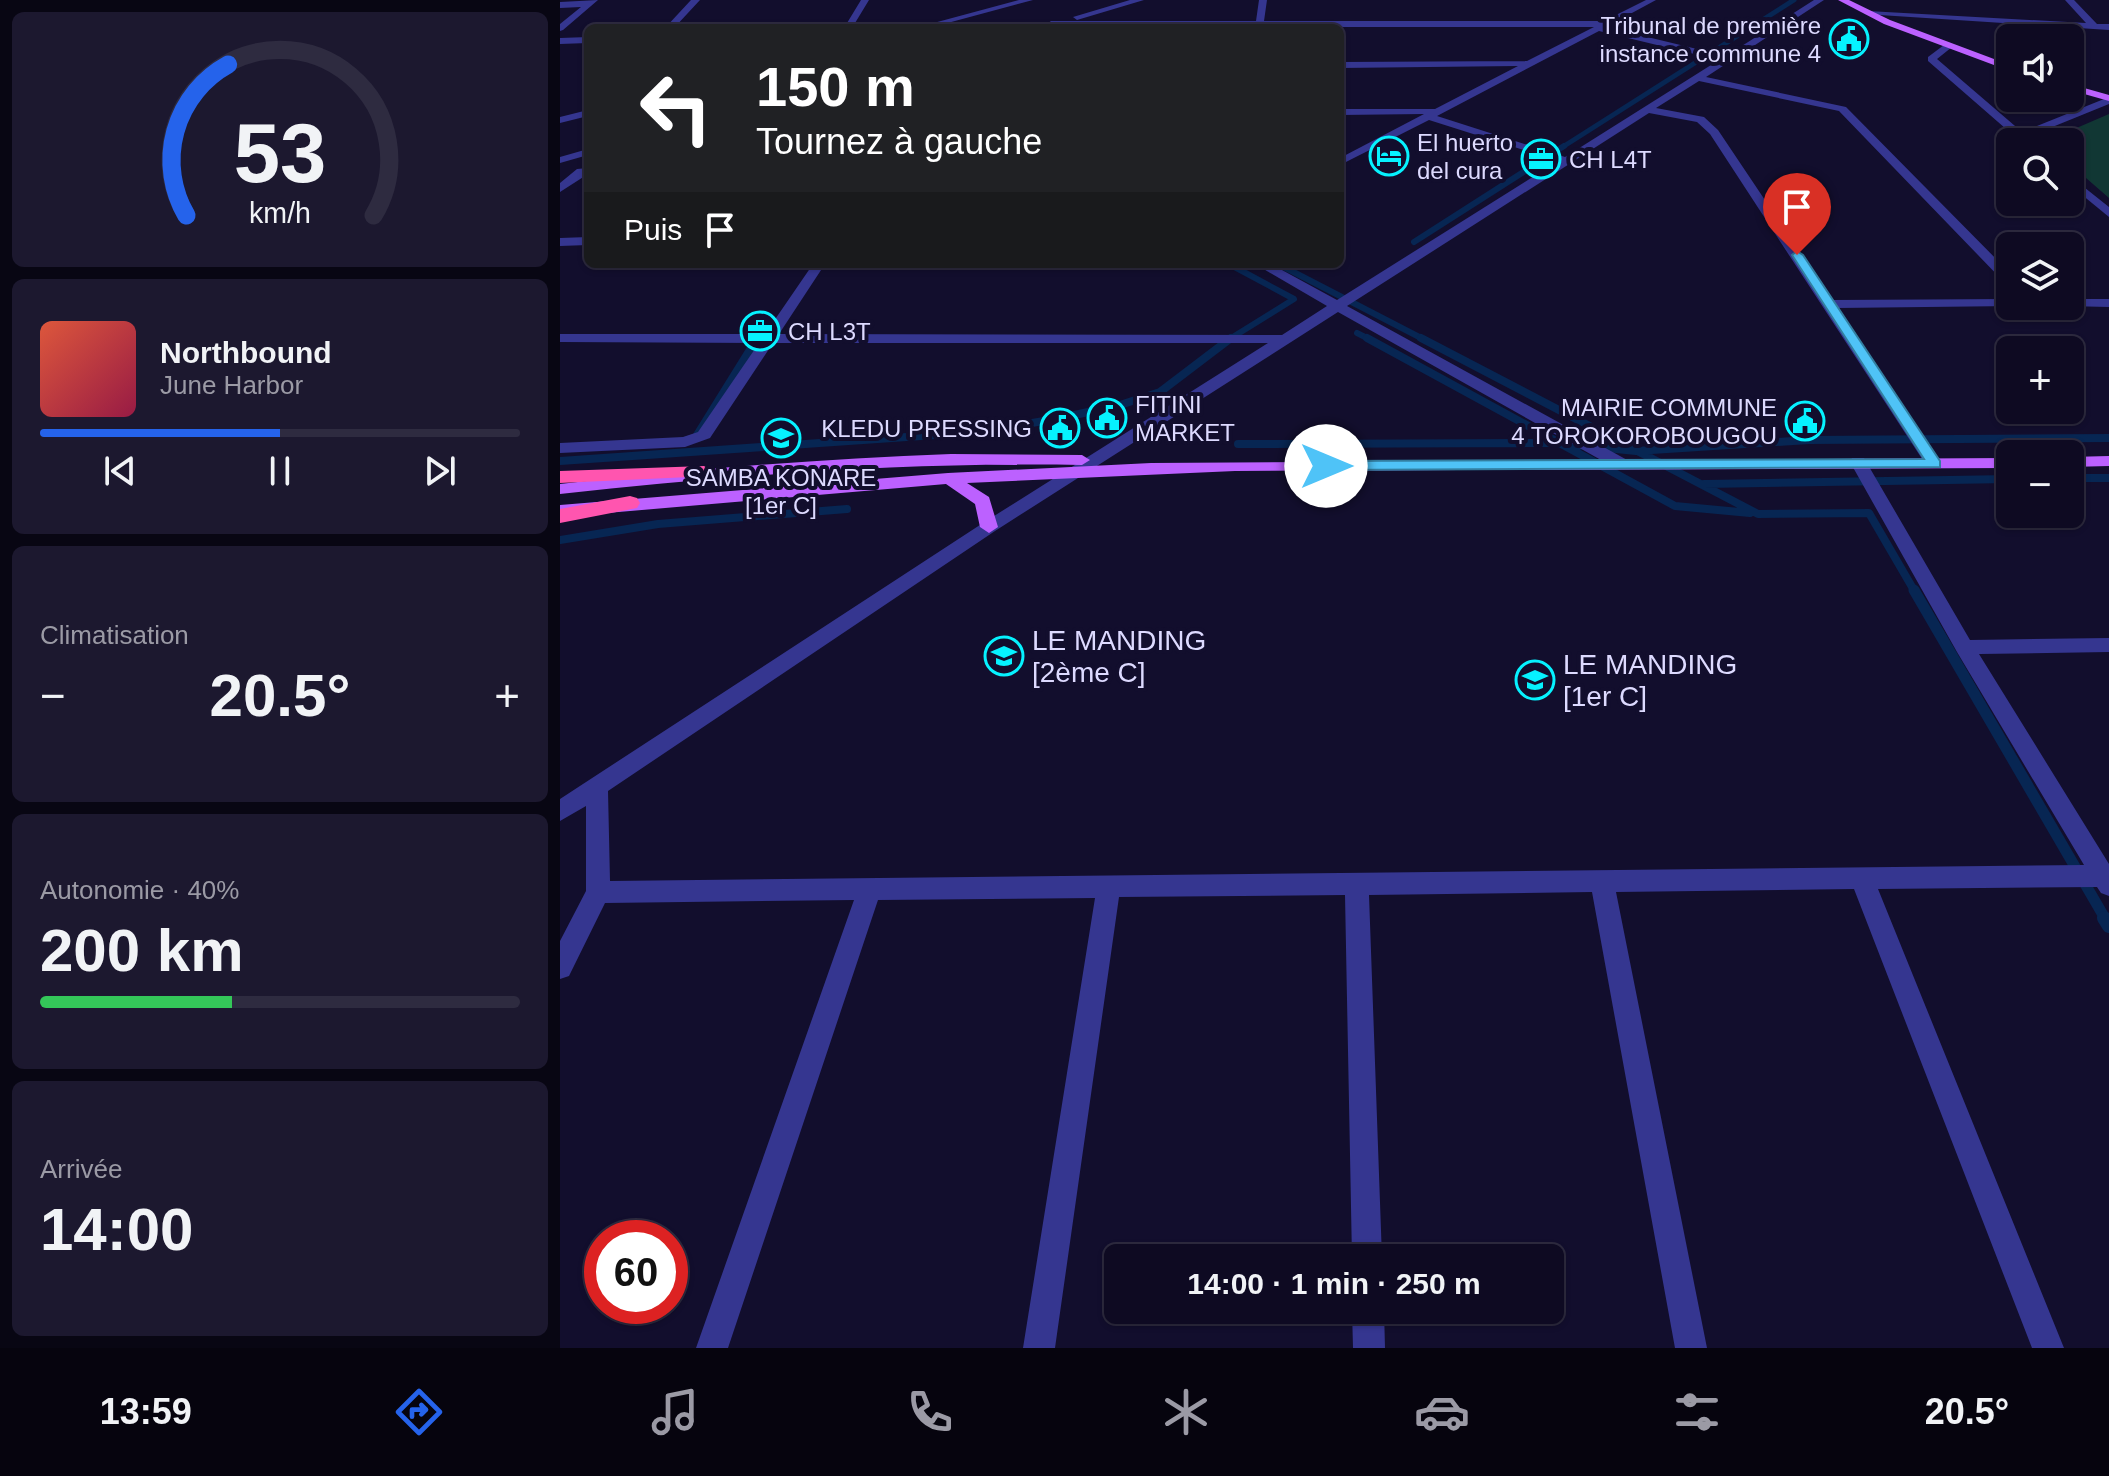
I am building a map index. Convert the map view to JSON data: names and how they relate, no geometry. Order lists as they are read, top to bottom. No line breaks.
{"places":{"public building":["Tribunal de première instance commune 4","FITINI MARKET","MAIRIE COMMUNE 4 TOROKOROBOUGOU","KLEDU PRESSING"],"hotel":["El huerto del cura"],"office":["CH L4T","CH L3T"],"school or university":["SAMBA KONARE [1er C]","LE MANDING [2ème C]","LE MANDING [1er C]"]},"page":{"map_buttons":["+","−"],"turn":["150 m","Tournez à gauche"],"then":"Puis","song":["Northbound","June Harbor"],"tile":["Climatisation",["Autonomie · 40%","200 km"],["Arrivée","14:00"]],"heat":["−","20.5°","+"],"limit":"60","trip":"14:00 · 1 min · 250 m","tabs":["13:59","20.5°"],"gauge":["53","km/h"]}}
